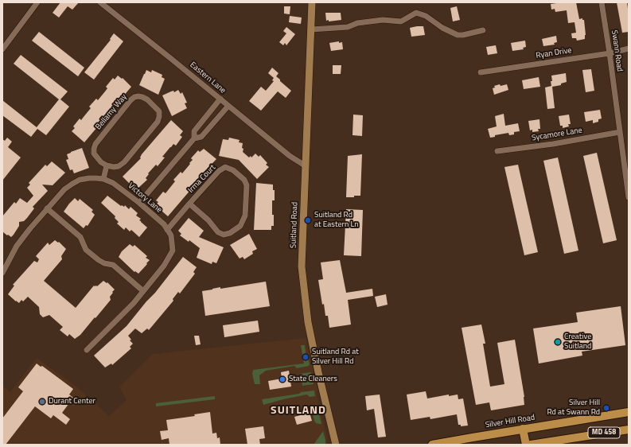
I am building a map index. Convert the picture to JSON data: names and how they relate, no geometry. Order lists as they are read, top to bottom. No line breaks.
{"streets":{"main road":["Suitland Road","Silver Hill Road","MD 458"],"street":["Swann Road","Ryan Drive","Eastern Lane","Bellamy Way","Sycamore Lane","Irma Court","Victory Lane"]},"crossings":[["Swann Road","Ryan Drive"],["Swann Road","Sycamore Lane"],["Eastern Lane","Suitland Road"],["Irma Court","Victory Lane"]],"districts":["SUITLAND"],"places":["Suitland Rd at Eastern Ln","Creative Suitland","Suitland Rd at Silver Hill Rd","State Cleaners","Durant Center","Silver Hill Rd at Swann Rd"]}
